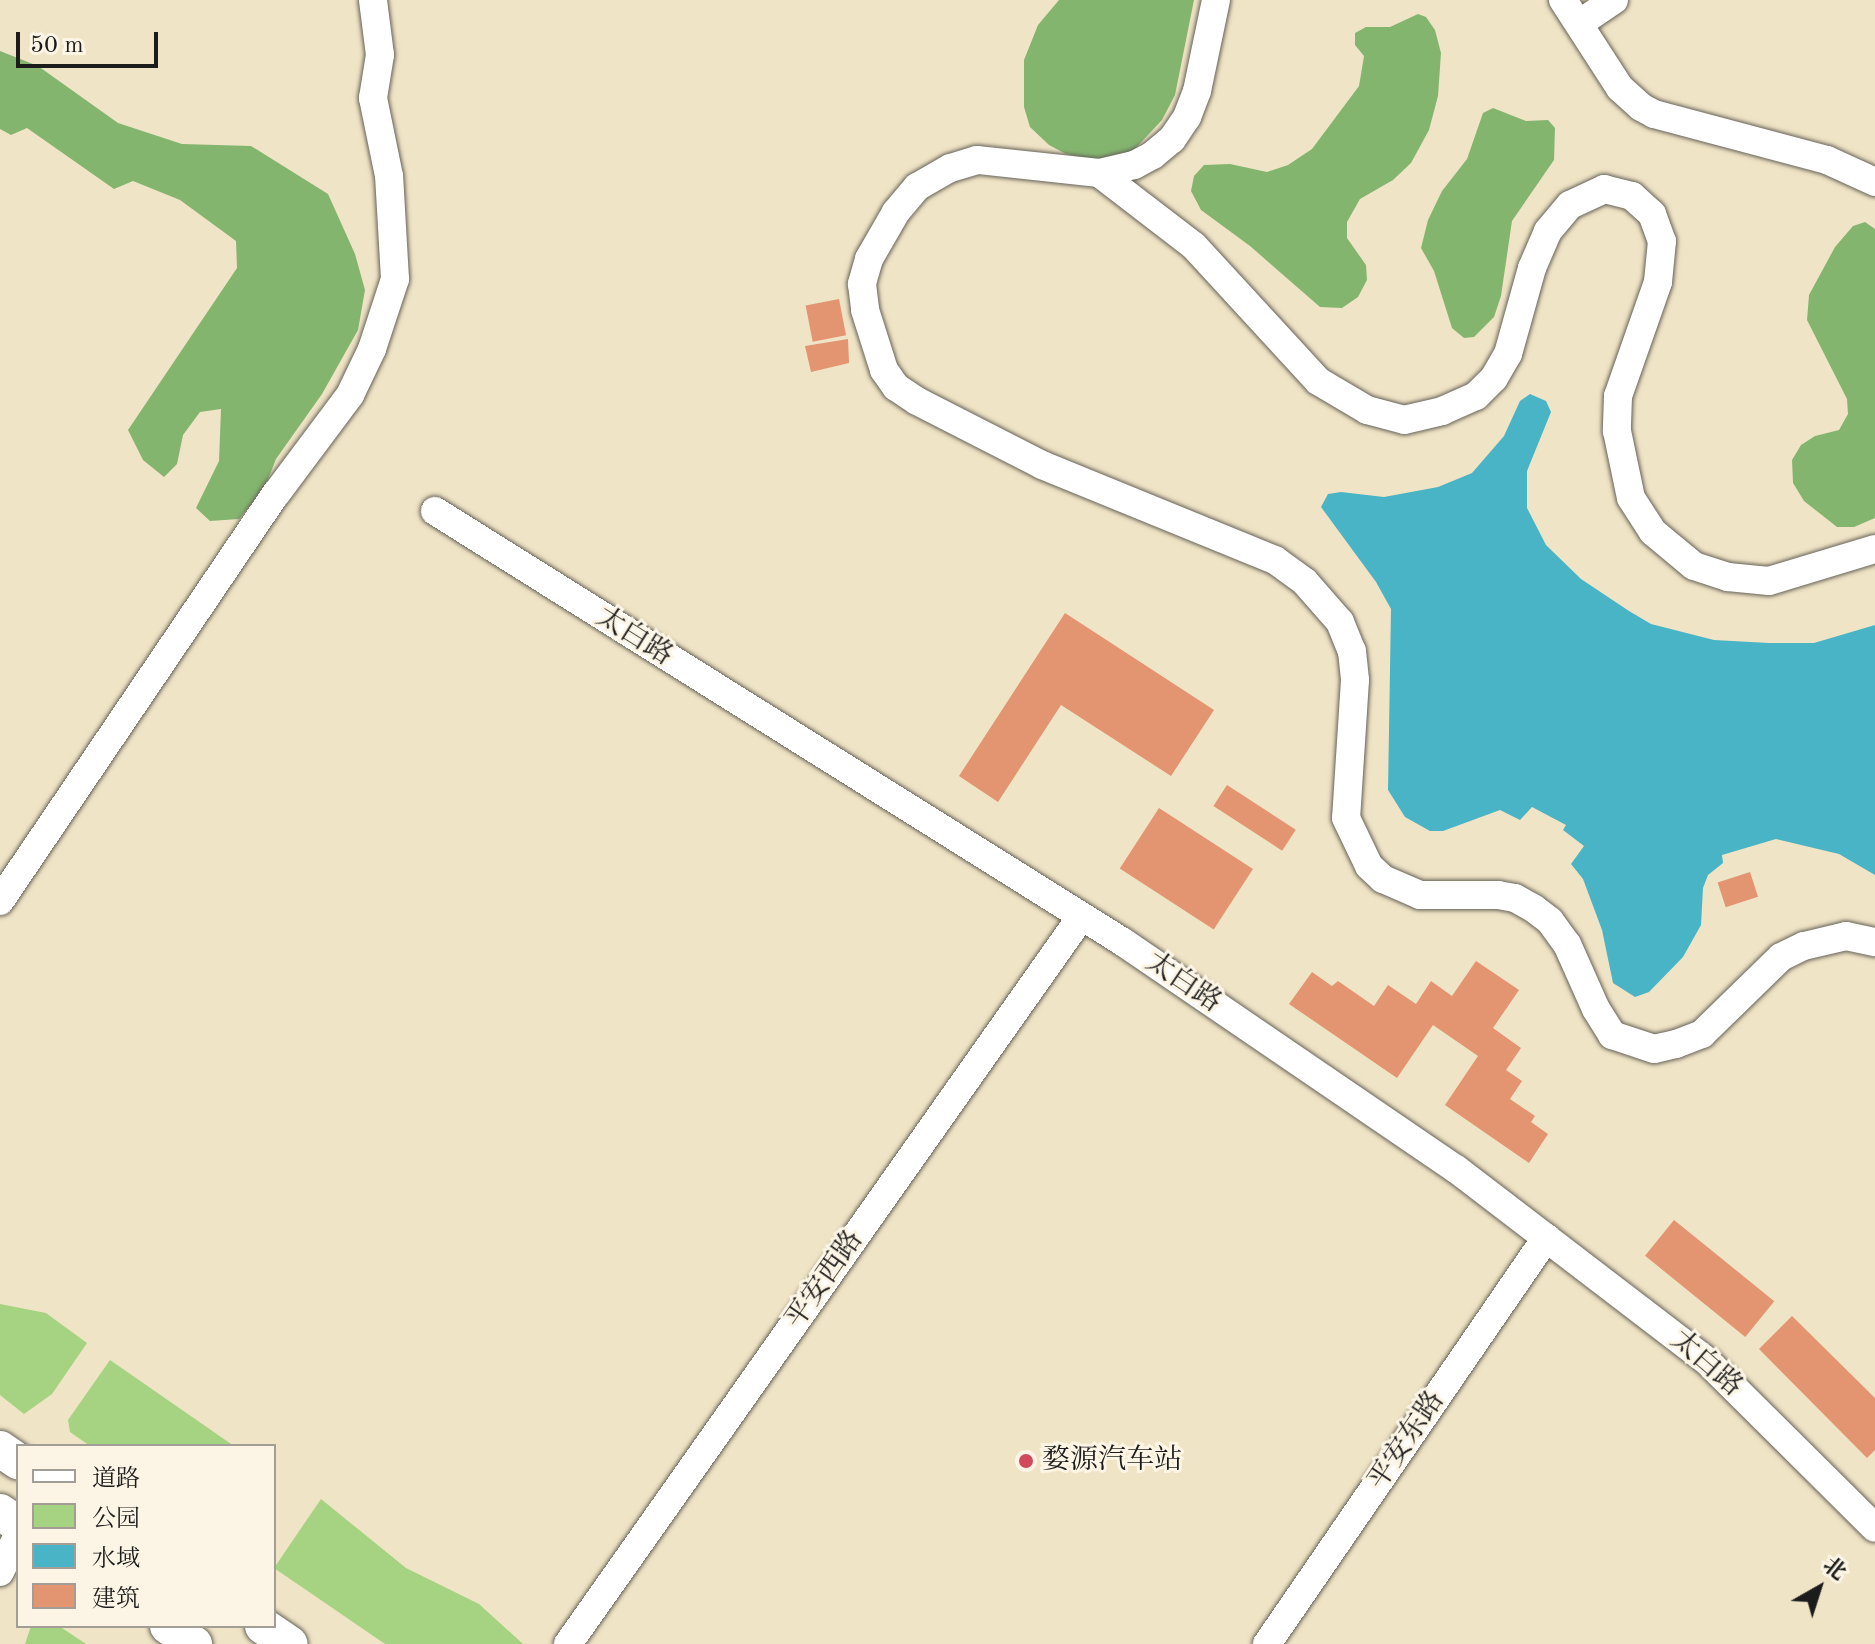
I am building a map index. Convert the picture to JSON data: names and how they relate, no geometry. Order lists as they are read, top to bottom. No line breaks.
{"streets":{"street":["太白路","平安西路","平安东路"]},"crossings":[["太白路","平安西路"],["太白路","平安东路"]],"places":["婺源汽车站"],"legend":["道路","公园","水域","建筑"],"scale_bar":"50 m","north":"top right"}
